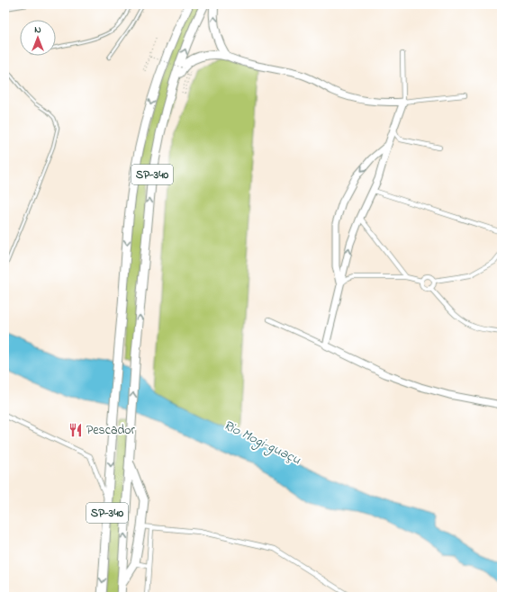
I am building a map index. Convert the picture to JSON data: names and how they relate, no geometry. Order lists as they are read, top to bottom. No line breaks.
{"streets":{"highway":["SP-340"]},"water":["Rio Mogi-guaçu"],"places":{"restaurant":["Pescador"]},"north":"top"}
